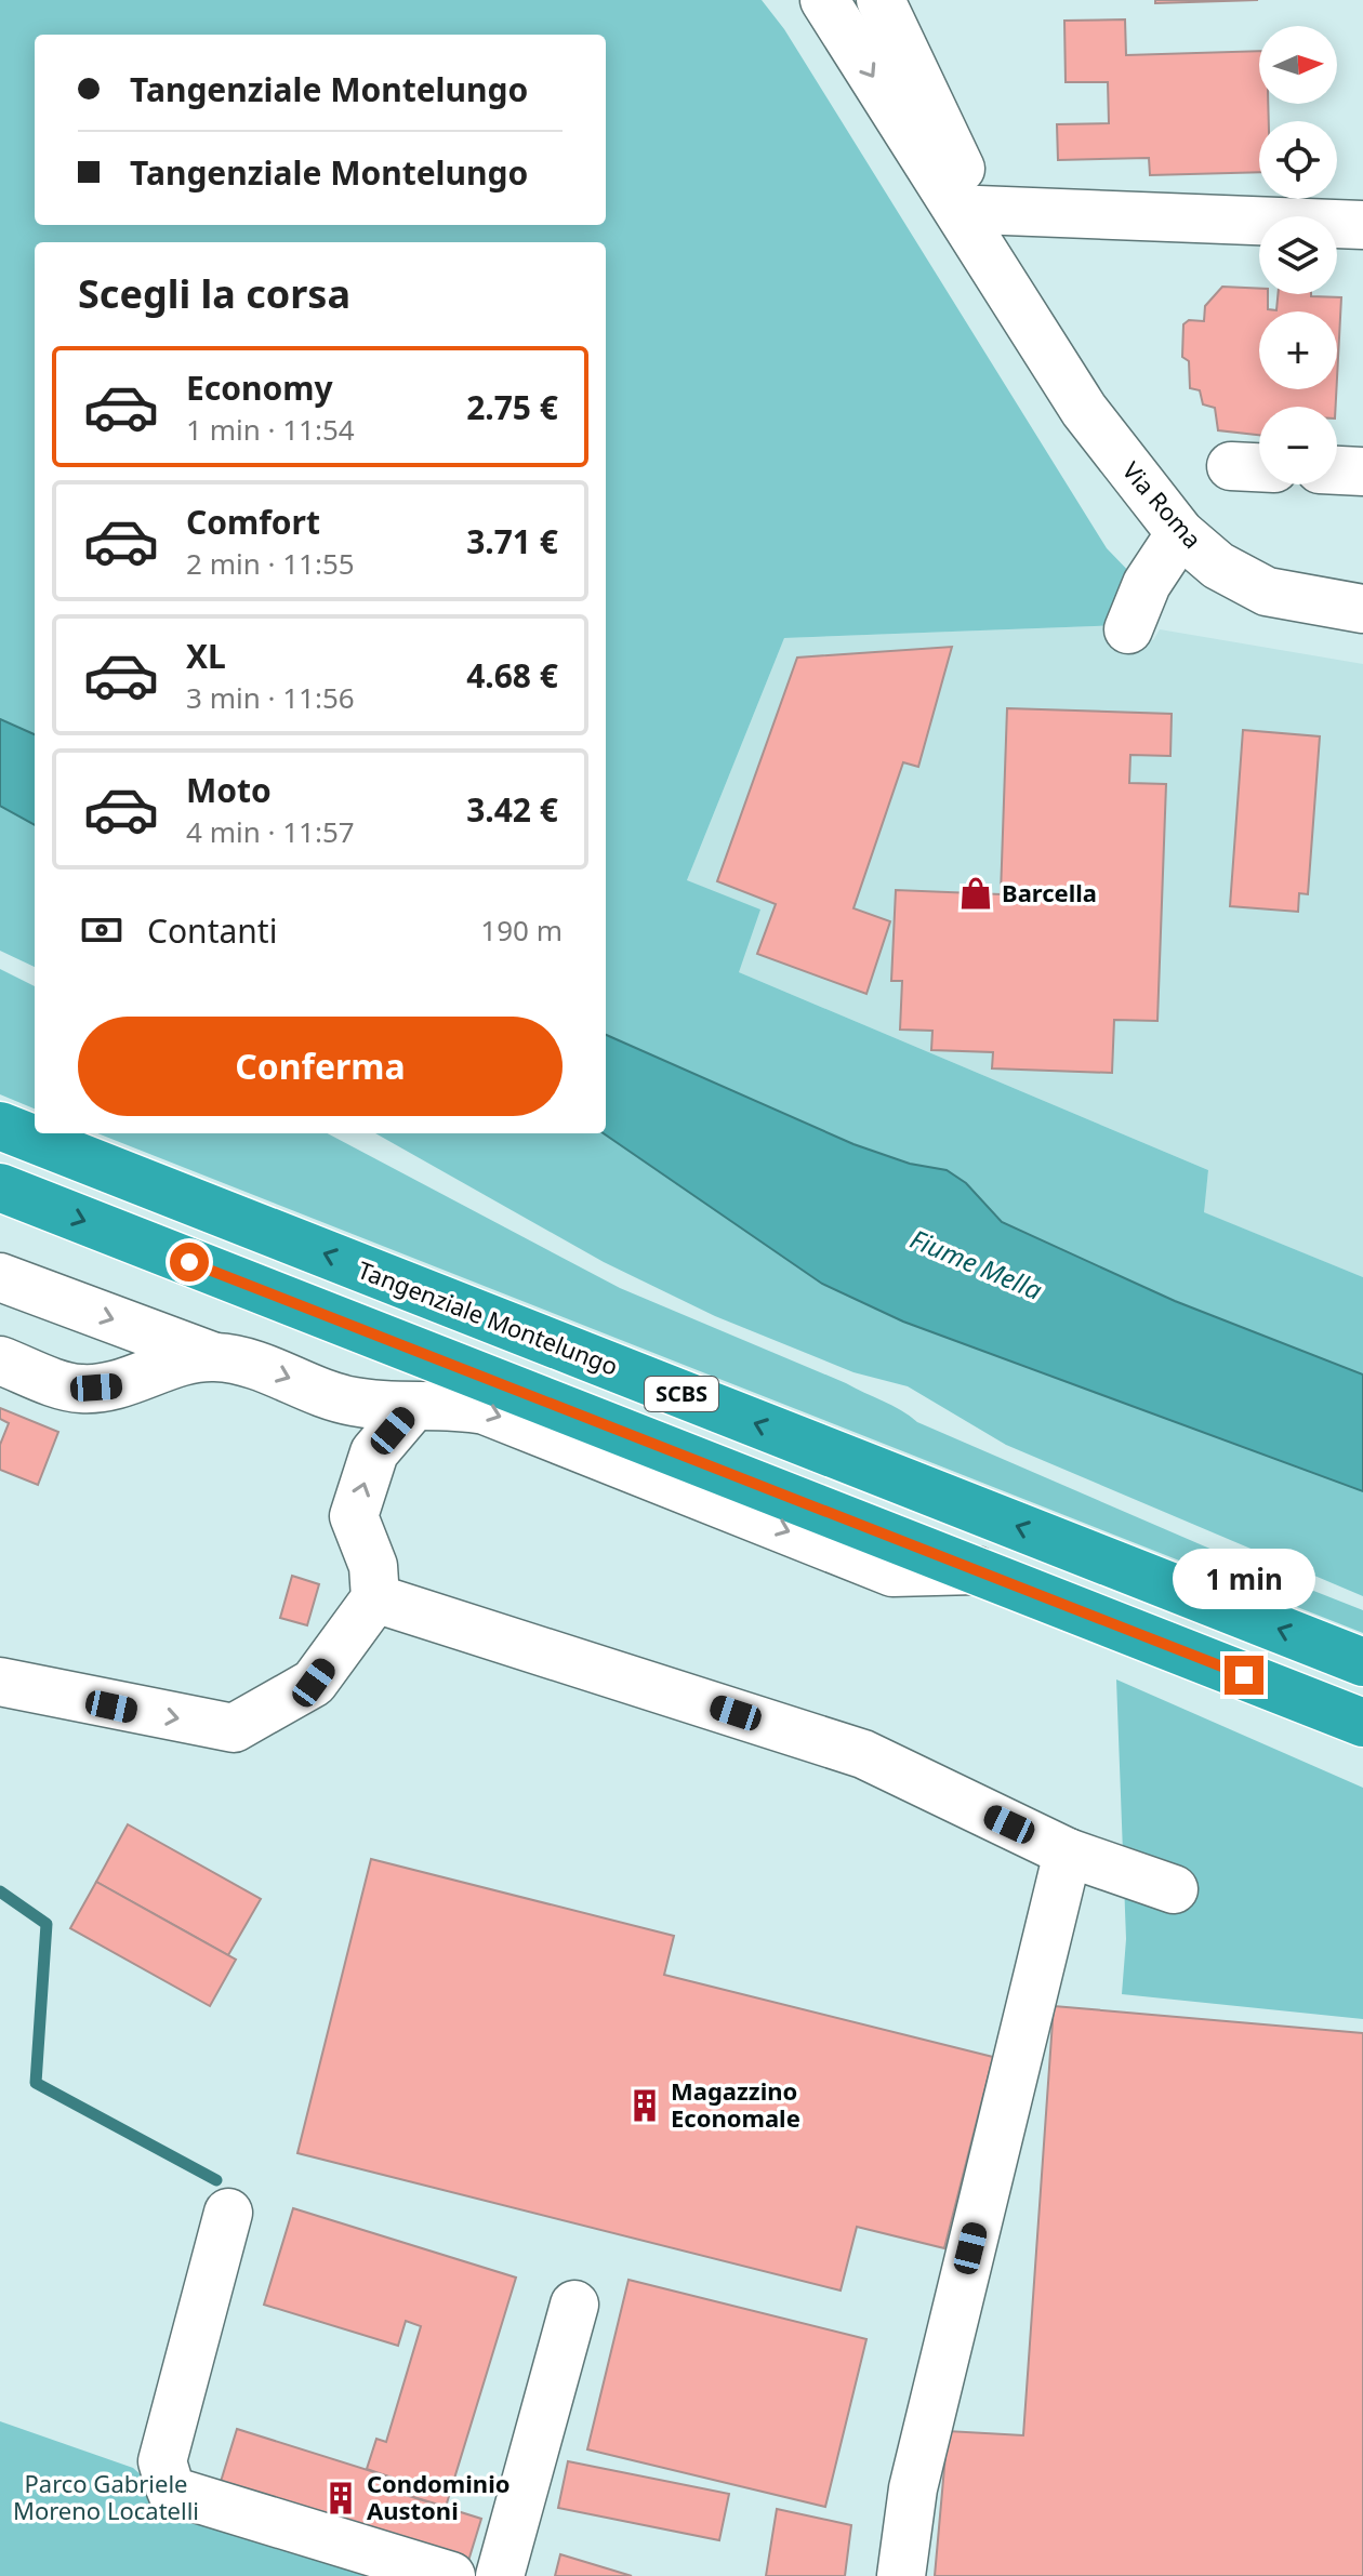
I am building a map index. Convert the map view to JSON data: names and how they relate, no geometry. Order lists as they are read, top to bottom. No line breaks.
{"streets":{"highway":["Tangenziale Montelungo","SCBS"],"street":["Via Roma"]},"water":["Fiume Mella"],"parks":["Parco Gabriele Moreno Locatelli"],"places":{"shop":["Barcella"],"building":["Magazzino Economale","Condominio Austoni"]},"north":"right","page":{"map_buttons":["+","−"],"banner":["Tangenziale Montelungo","Tangenziale Montelungo"],"heading":"Scegli la corsa","list":[{"name":"Economy","note":"1 min · 11:54","value":"2.75 €"},{"name":"Comfort","note":"2 min · 11:55","value":"3.71 €"},{"name":"XL","note":"3 min · 11:56","value":"4.68 €"},{"name":"Moto","note":"4 min · 11:57","value":"3.42 €"}],"pay":["Contanti","190 m"],"buttons":"Conferma","bubble":"1 min"}}
